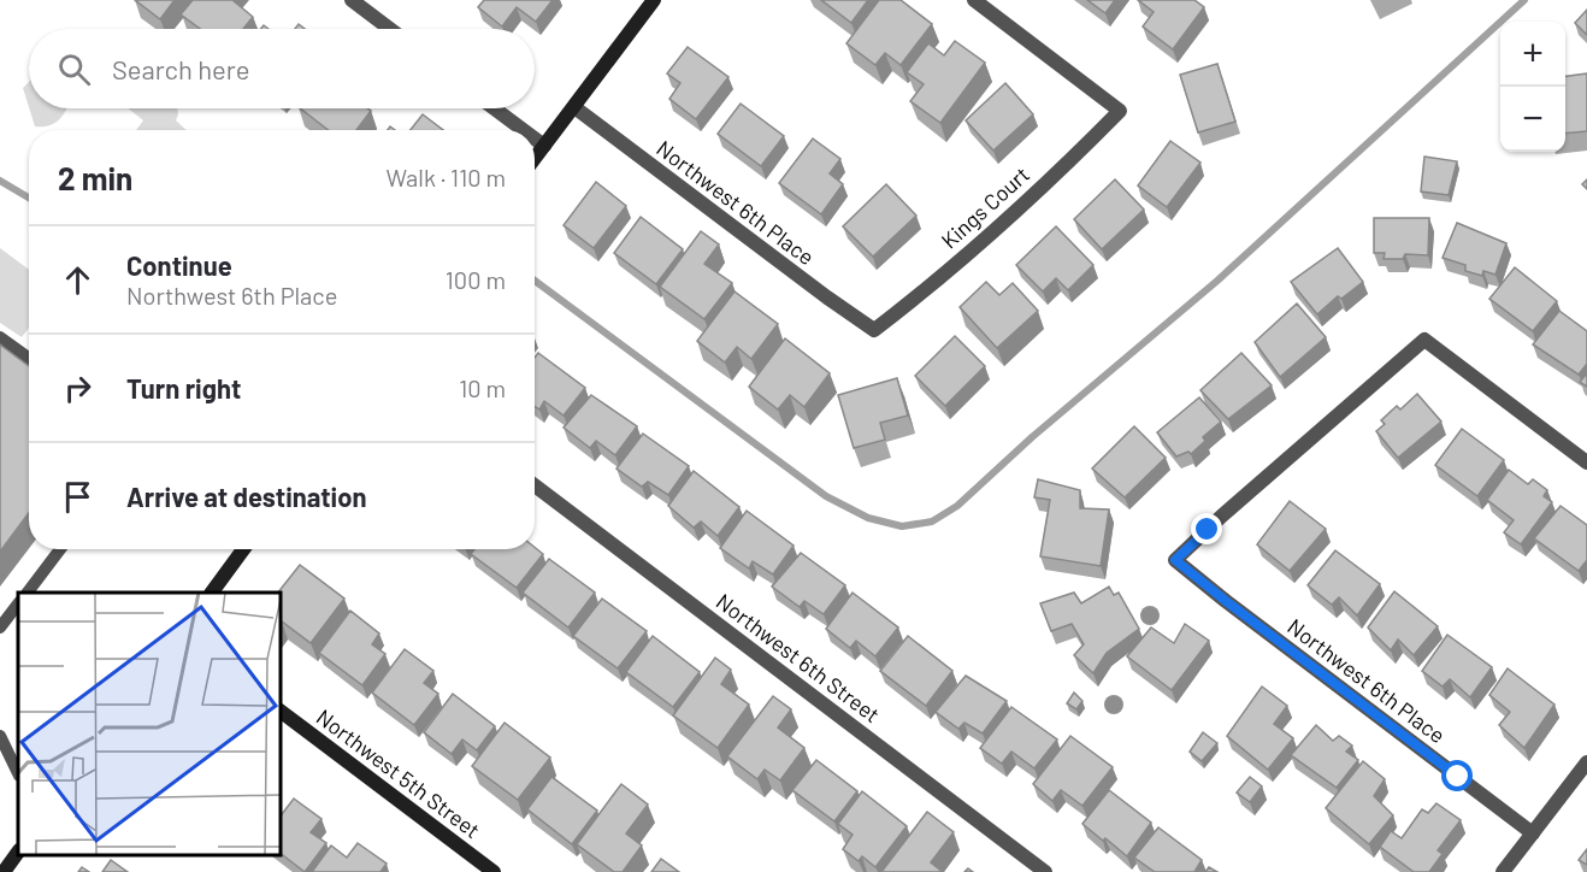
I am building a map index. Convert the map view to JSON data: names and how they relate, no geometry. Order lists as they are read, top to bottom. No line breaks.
{"streets":{"main road":["Northwest 5th Street"],"street":["Northwest 6th Place","Kings Court","Northwest 6th Street"]},"crossings":[["Northwest 6th Place","Kings Court"]],"page":{"map_buttons":["+","−"],"search":"Search here","heading":["2 min","Walk · 110 m"],"list":[["Continue","Northwest 6th Place","100 m"],["Turn right","10 m"],"Arrive at destination"]}}
